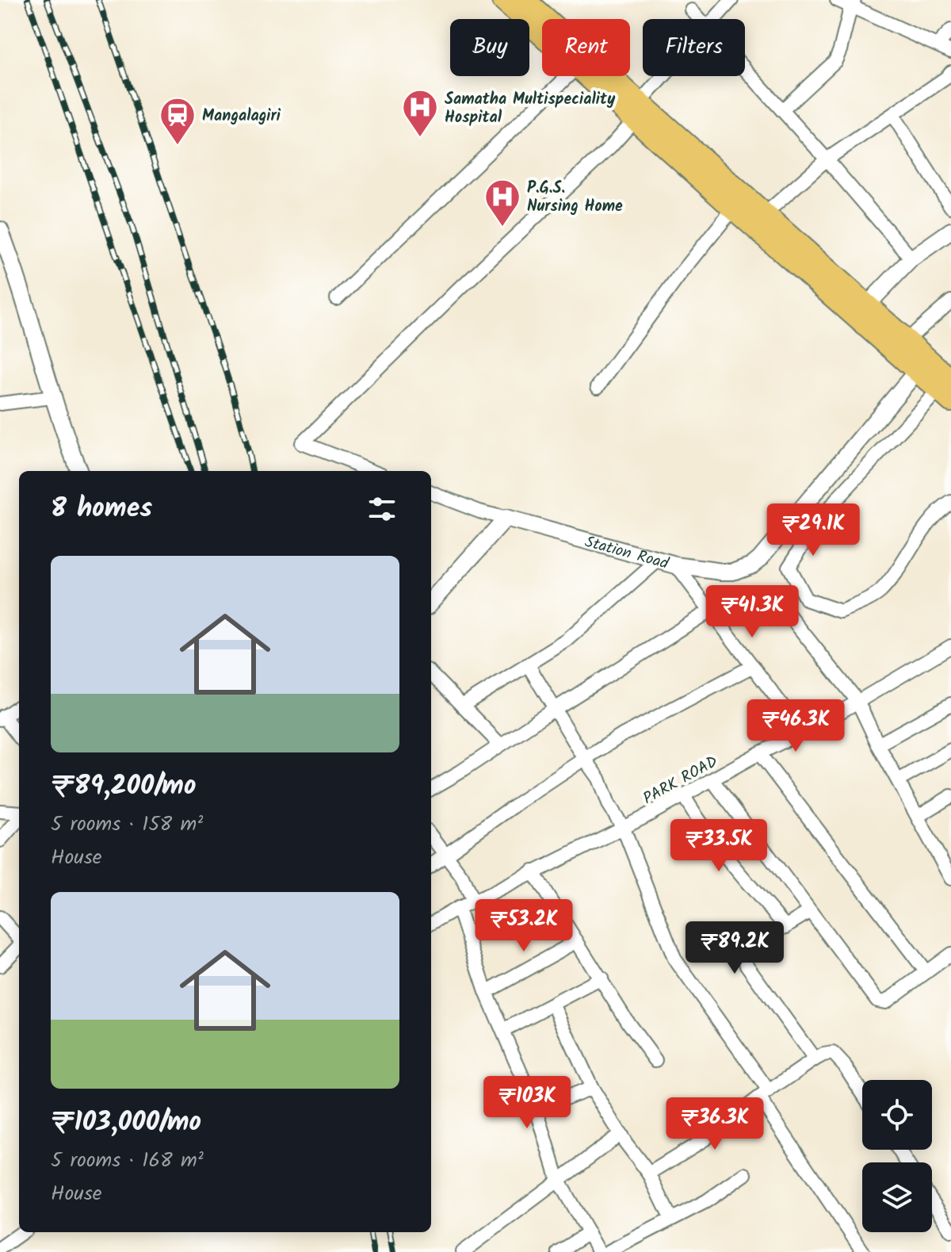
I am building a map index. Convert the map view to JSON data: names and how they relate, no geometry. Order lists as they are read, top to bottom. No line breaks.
{"streets":{"street":["Station Road","PARK ROAD"]},"places":{"hospital":["Samatha Multispeciality Hospital","P.G.S. Nursing Home"],"station":["Mangalagiri"]},"page":{"chip":["Buy","Rent","Filters"],"heading":"8 homes","price":["₹29.1K","₹41.3K","₹46.3K","₹33.5K","₹53.2K","₹89.2K","₹103K","₹36.3K"],"list":[{"name":"₹89,200/mo","note":"5 rooms · 158 m² · House"},{"name":"₹103,000/mo","note":"5 rooms · 168 m² · House"}]}}
